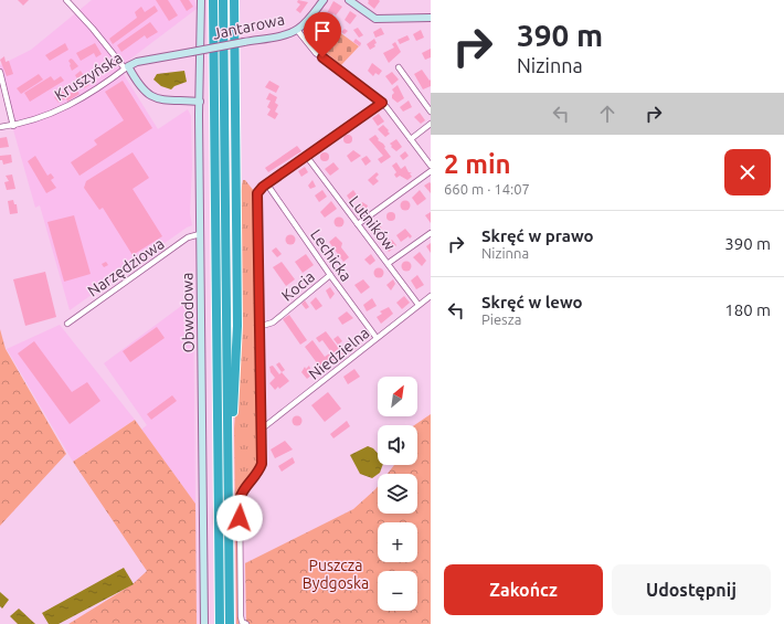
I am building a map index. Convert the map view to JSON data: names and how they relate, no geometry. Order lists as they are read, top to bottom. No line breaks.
{"streets":{"street":["Jantarowa","Kruszyńska","Lutników","Lechicka","Narzędziowa","Kocia","Obwodowa","Niedzielna"]},"crossings":[["Jantarowa","Kruszyńska"],["Lutników","Niedzielna"],["Lechicka","Kocia"],["Lechicka","Niedzielna"],["Narzędziowa","Obwodowa"]],"parks":["Puszcza Bydgoska"],"north":"top right","page":{"turn":["390 m","Nizinna"],"heading":["2 min","660 m · 14:07"],"list":[{"name":"Skręć w prawo","note":"Nizinna","value":"390 m"},{"name":"Skręć w lewo","note":"Piesza","value":"180 m"}],"map_buttons":["+","−"],"buttons":["Zakończ","Udostępnij"]}}
